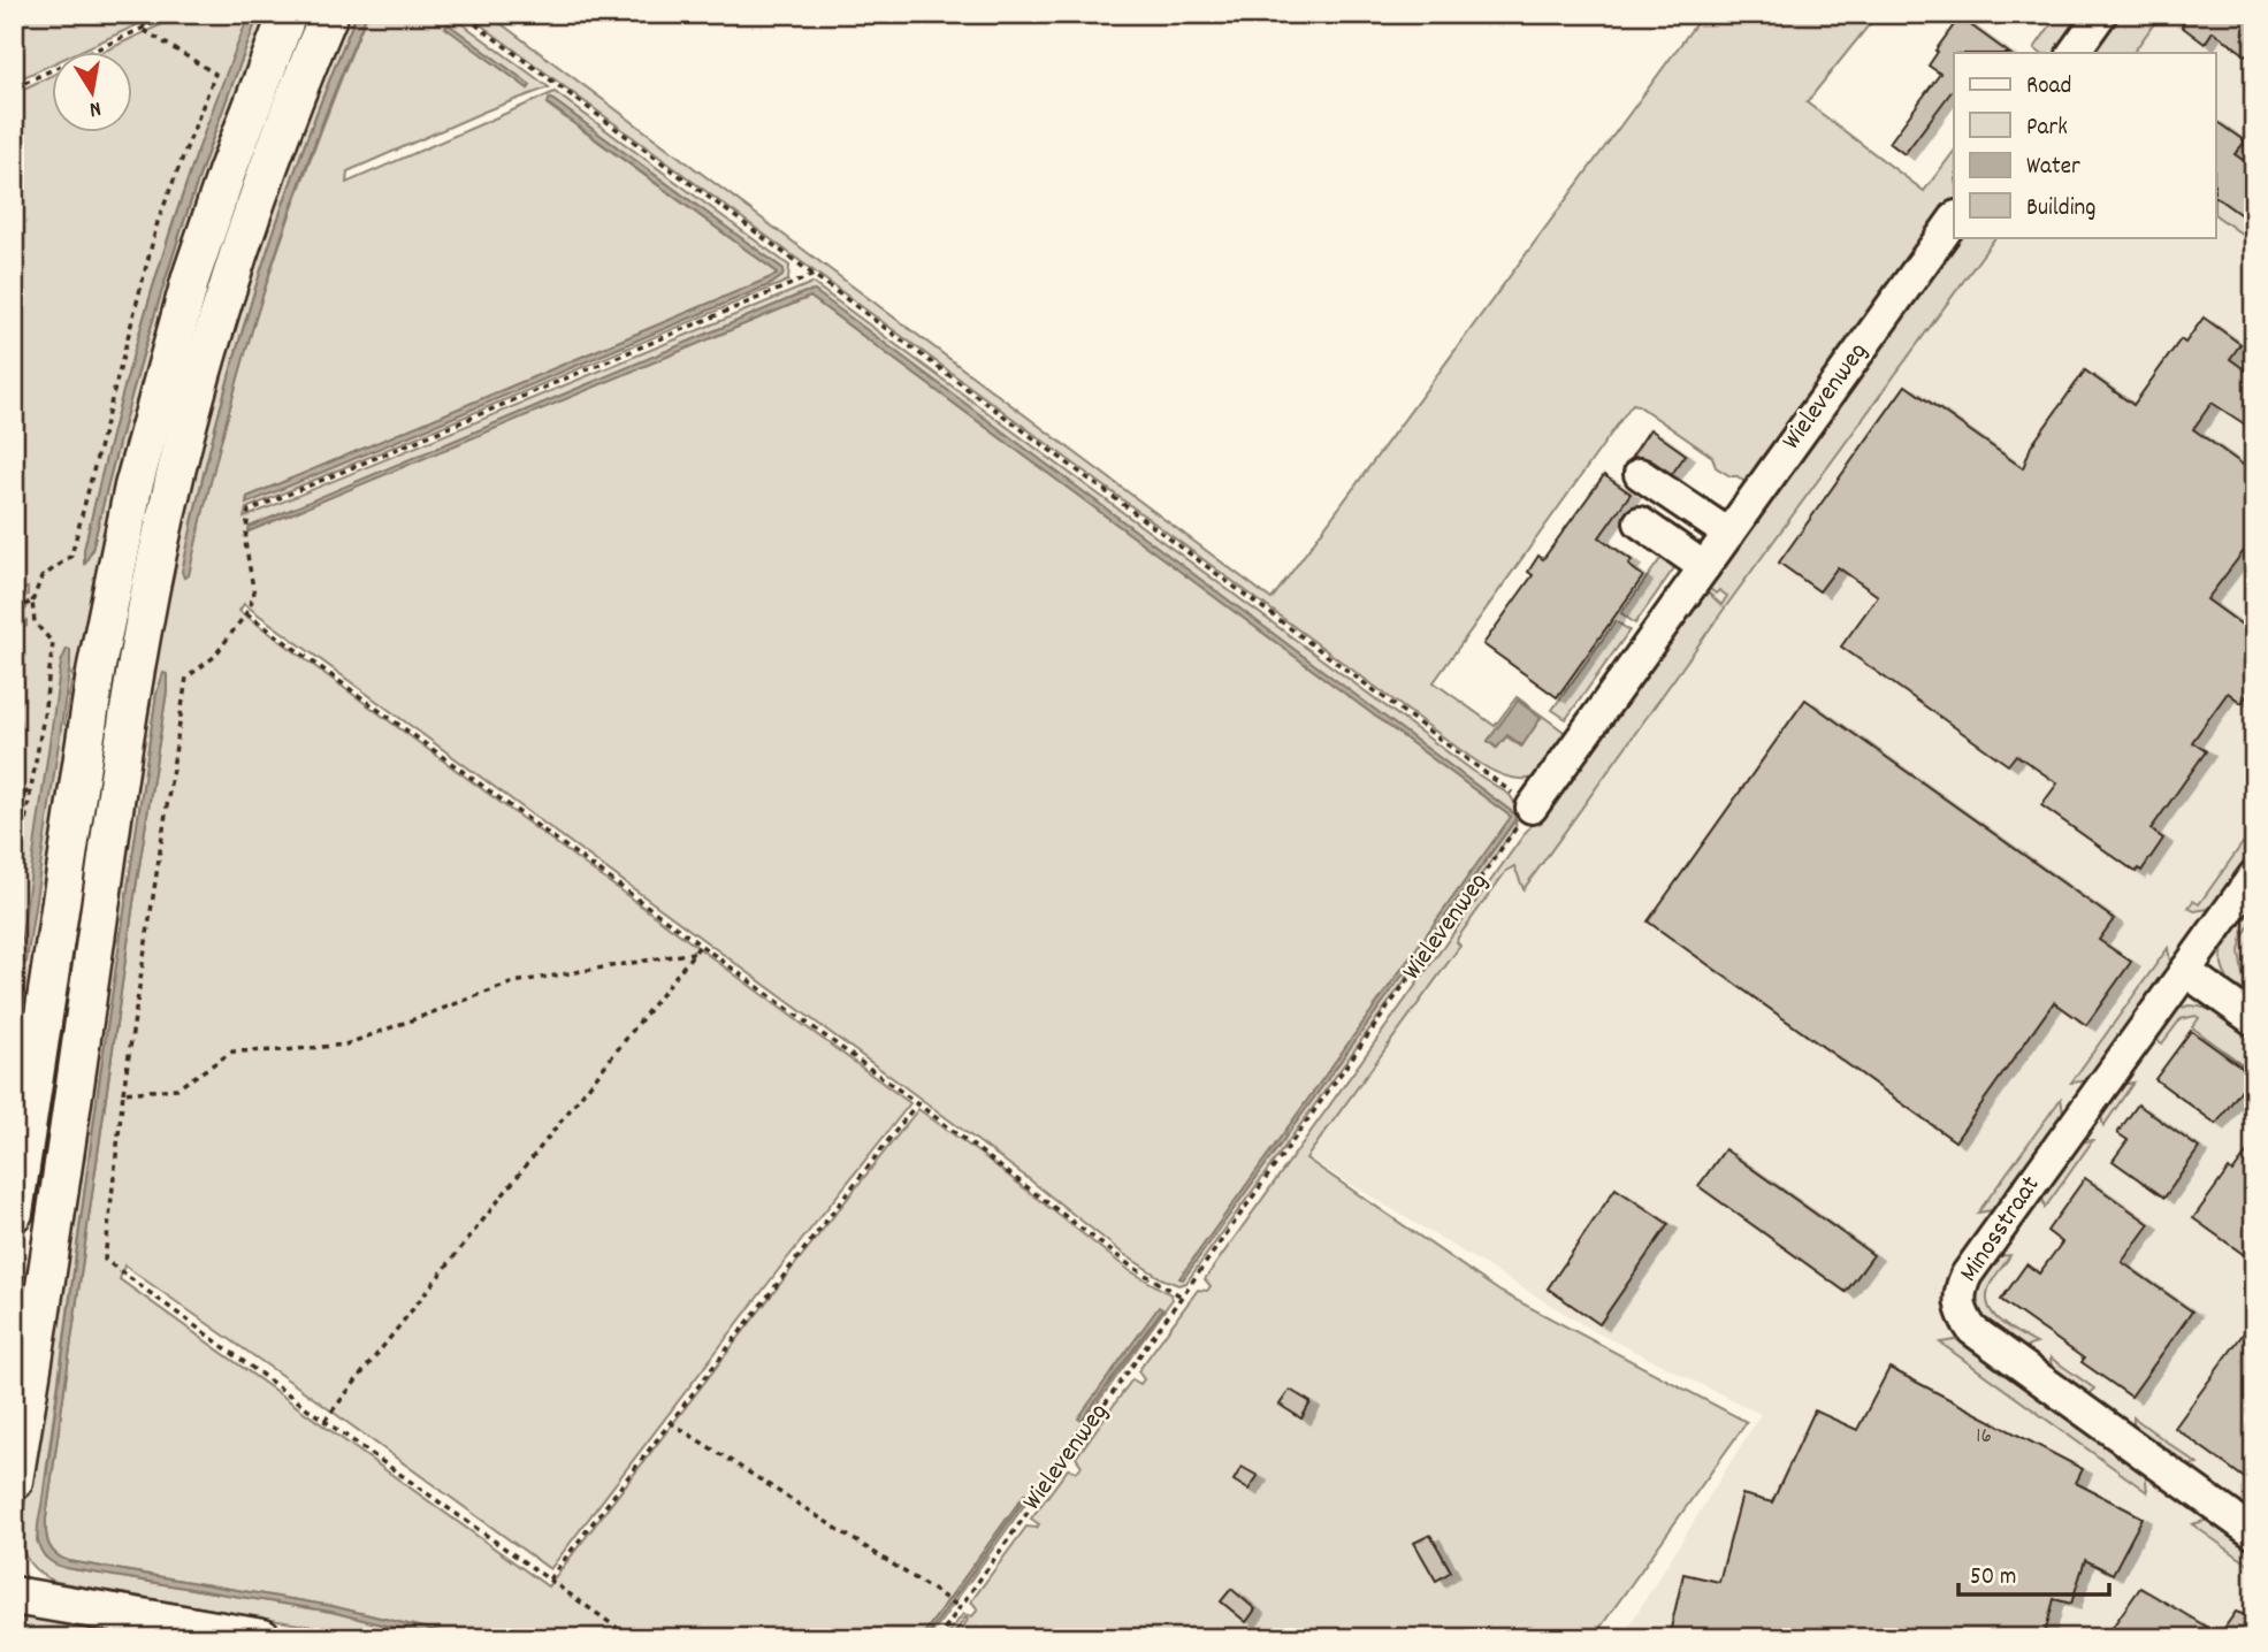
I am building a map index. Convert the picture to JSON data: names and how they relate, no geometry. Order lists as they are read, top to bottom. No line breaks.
{"streets":{"street":["Wielevenweg","Minosstraat"]},"house_numbers":["16"],"legend":["Road","Park","Water","Building"],"scale_bar":"50 m","north":"bottom"}
